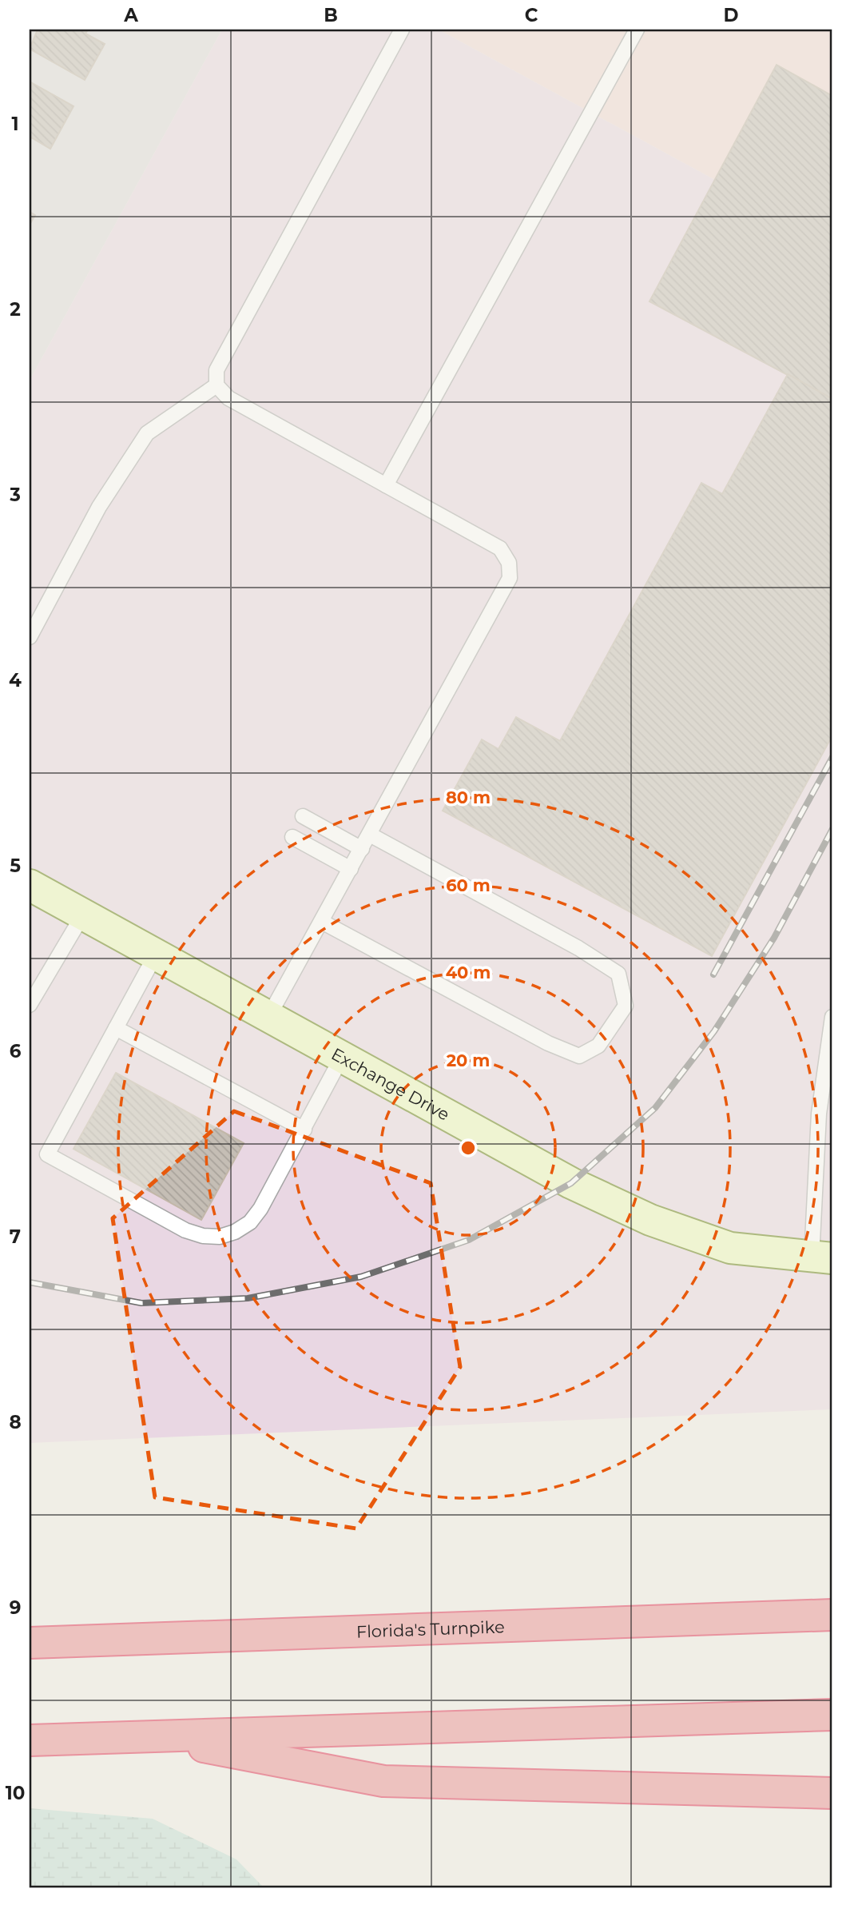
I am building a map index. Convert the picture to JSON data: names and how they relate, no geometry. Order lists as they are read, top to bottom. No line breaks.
{"streets":{"highway":["Florida's Turnpike"],"street":["Exchange Drive"]},"grid":{"columns":["A","B","C","D"],"rows":["1","2","3","4","5","6","7","8","9","10"]},"rings":["80 m","60 m","40 m","20 m"]}
